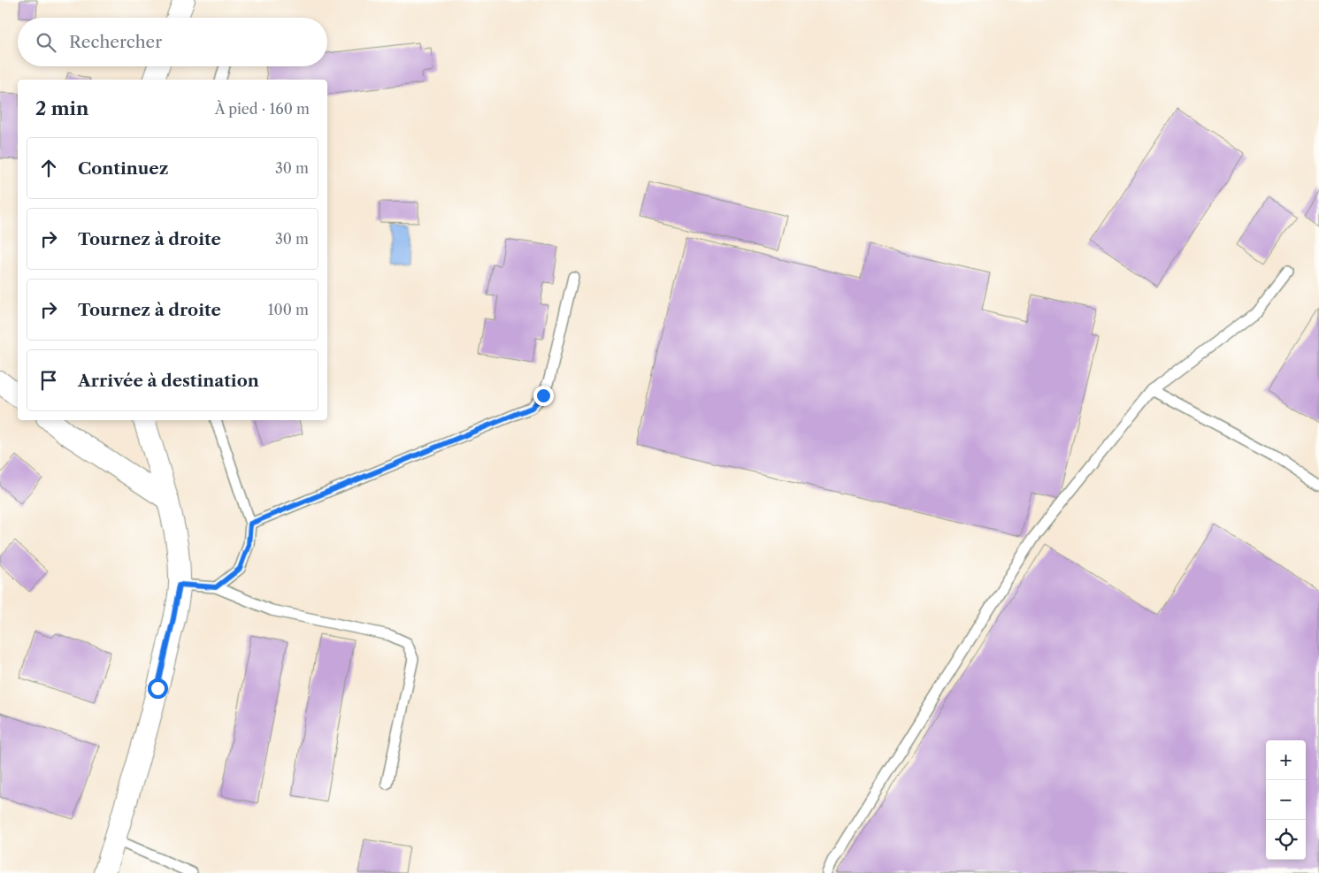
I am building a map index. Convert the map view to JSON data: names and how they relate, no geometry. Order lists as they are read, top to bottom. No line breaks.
{"page":{"search":"Rechercher","heading":["2 min","À pied · 160 m"],"list":[["Continuez","30 m"],["Tournez à droite","30 m"],["Tournez à droite","100 m"],"Arrivée à destination"],"map_buttons":["+","−"]}}
